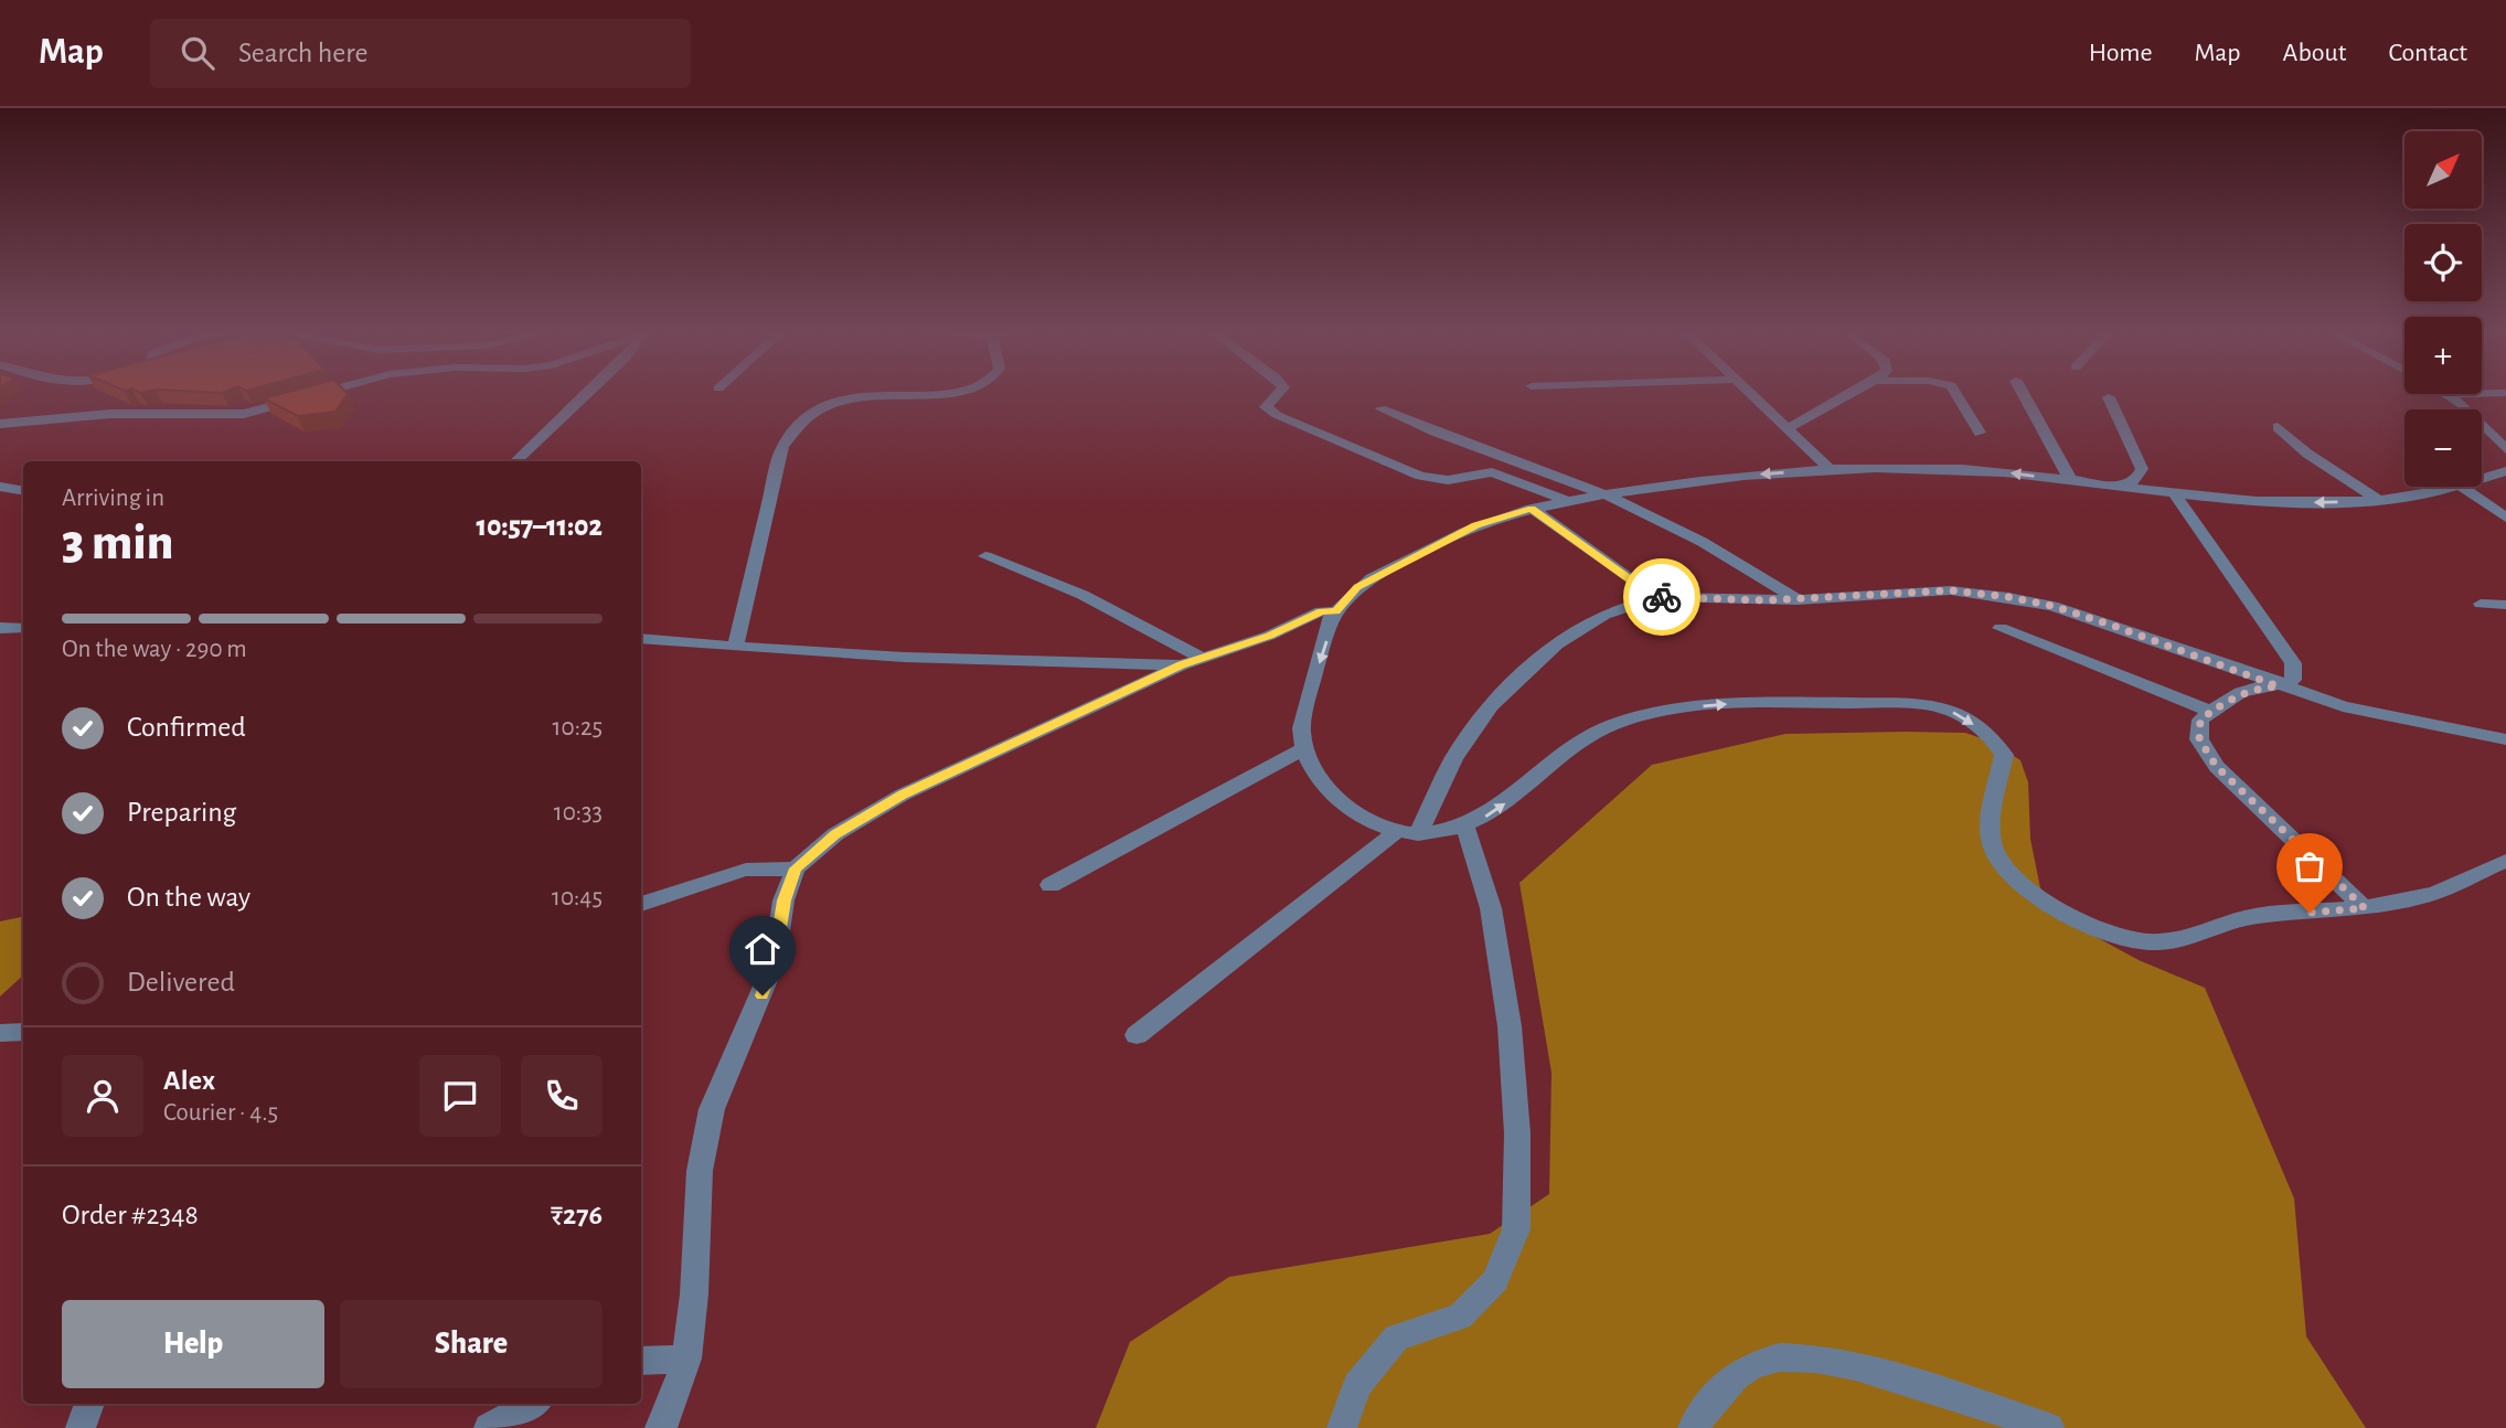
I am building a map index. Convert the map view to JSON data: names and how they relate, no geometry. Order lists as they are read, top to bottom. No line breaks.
{"north":"top right","page":{"header":"Map","search":"Search here","nav":["Home","Map","About","Contact"],"map_buttons":["+","−"],"heading":["3 min","Arriving in","10:57–11:02"],"panel":["Alex","Courier · 4.5","Order #2348","₹276"],"bar":"On the way · 290 m","list":[["Confirmed","10:25"],["Preparing","10:33"],["On the way","10:45"],"Delivered"],"buttons":["Help","Share"]}}
